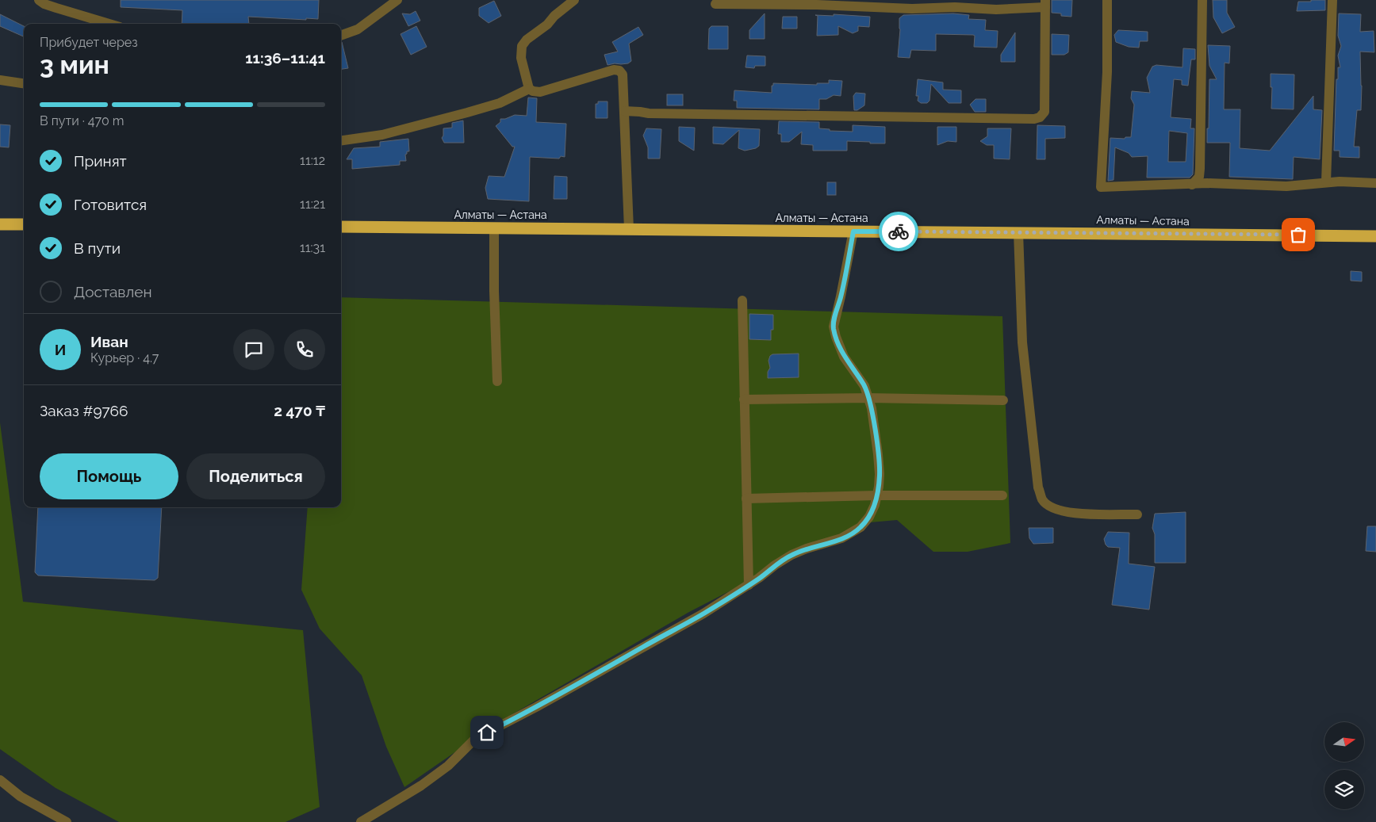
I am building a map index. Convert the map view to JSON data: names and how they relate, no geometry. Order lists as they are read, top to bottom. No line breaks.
{"streets":{"highway":["Алматы — Астана"]},"north":"right","page":{"heading":["3 мин","Прибудет через","11:36–11:41"],"panel":["Иван","Курьер · 4.7","Заказ #9766","2 470 ₸"],"bar":"В пути · 470 m","list":[["Принят","11:12"],["Готовится","11:21"],["В пути","11:31"],"Доставлен"],"round":"И","buttons":["Помощь","Поделиться"]}}
